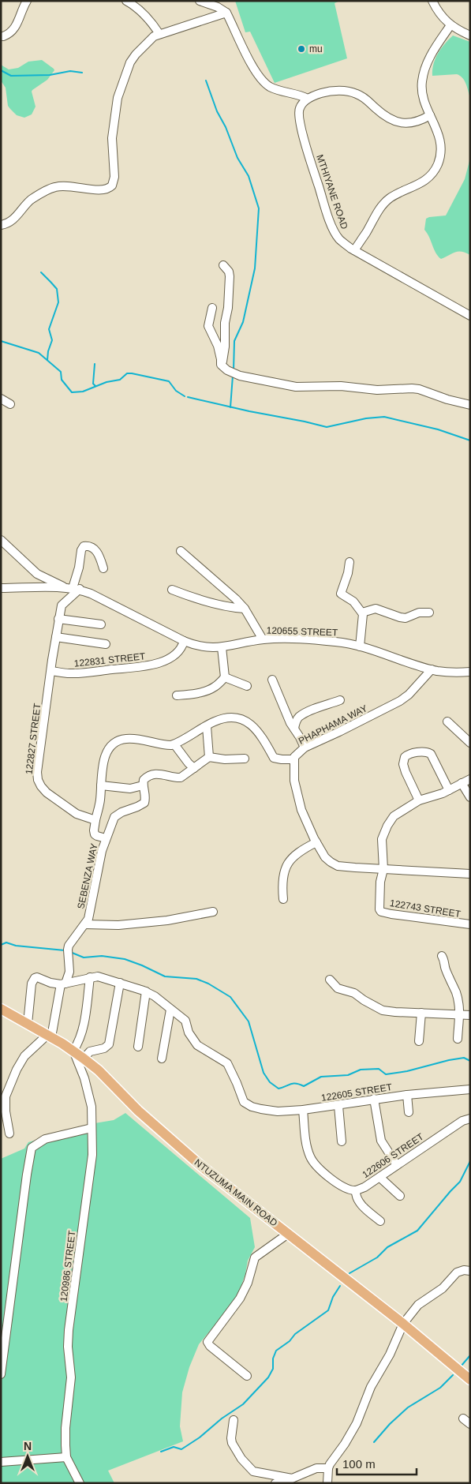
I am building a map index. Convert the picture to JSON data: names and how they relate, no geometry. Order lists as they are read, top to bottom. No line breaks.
{"streets":{"main road":["NTUZUMA MAIN ROAD"],"street":["MTHIYANE ROAD","120655 STREET","122831 STREET","PHAPHAMA WAY","122827 STREET","SEBENZA WAY","122743 STREET","122605 STREET","122606 STREET","120986 STREET"]},"crossings":[["120655 STREET","122831 STREET"],["120655 STREET","PHAPHAMA WAY"],["120655 STREET","122827 STREET"],["122831 STREET","122827 STREET"],["PHAPHAMA WAY","122743 STREET"],["SEBENZA WAY","NTUZUMA MAIN ROAD"],["122605 STREET","122606 STREET"],["NTUZUMA MAIN ROAD","120986 STREET"]],"places":["mu"],"scale_bar":"100 m","north":"top"}
